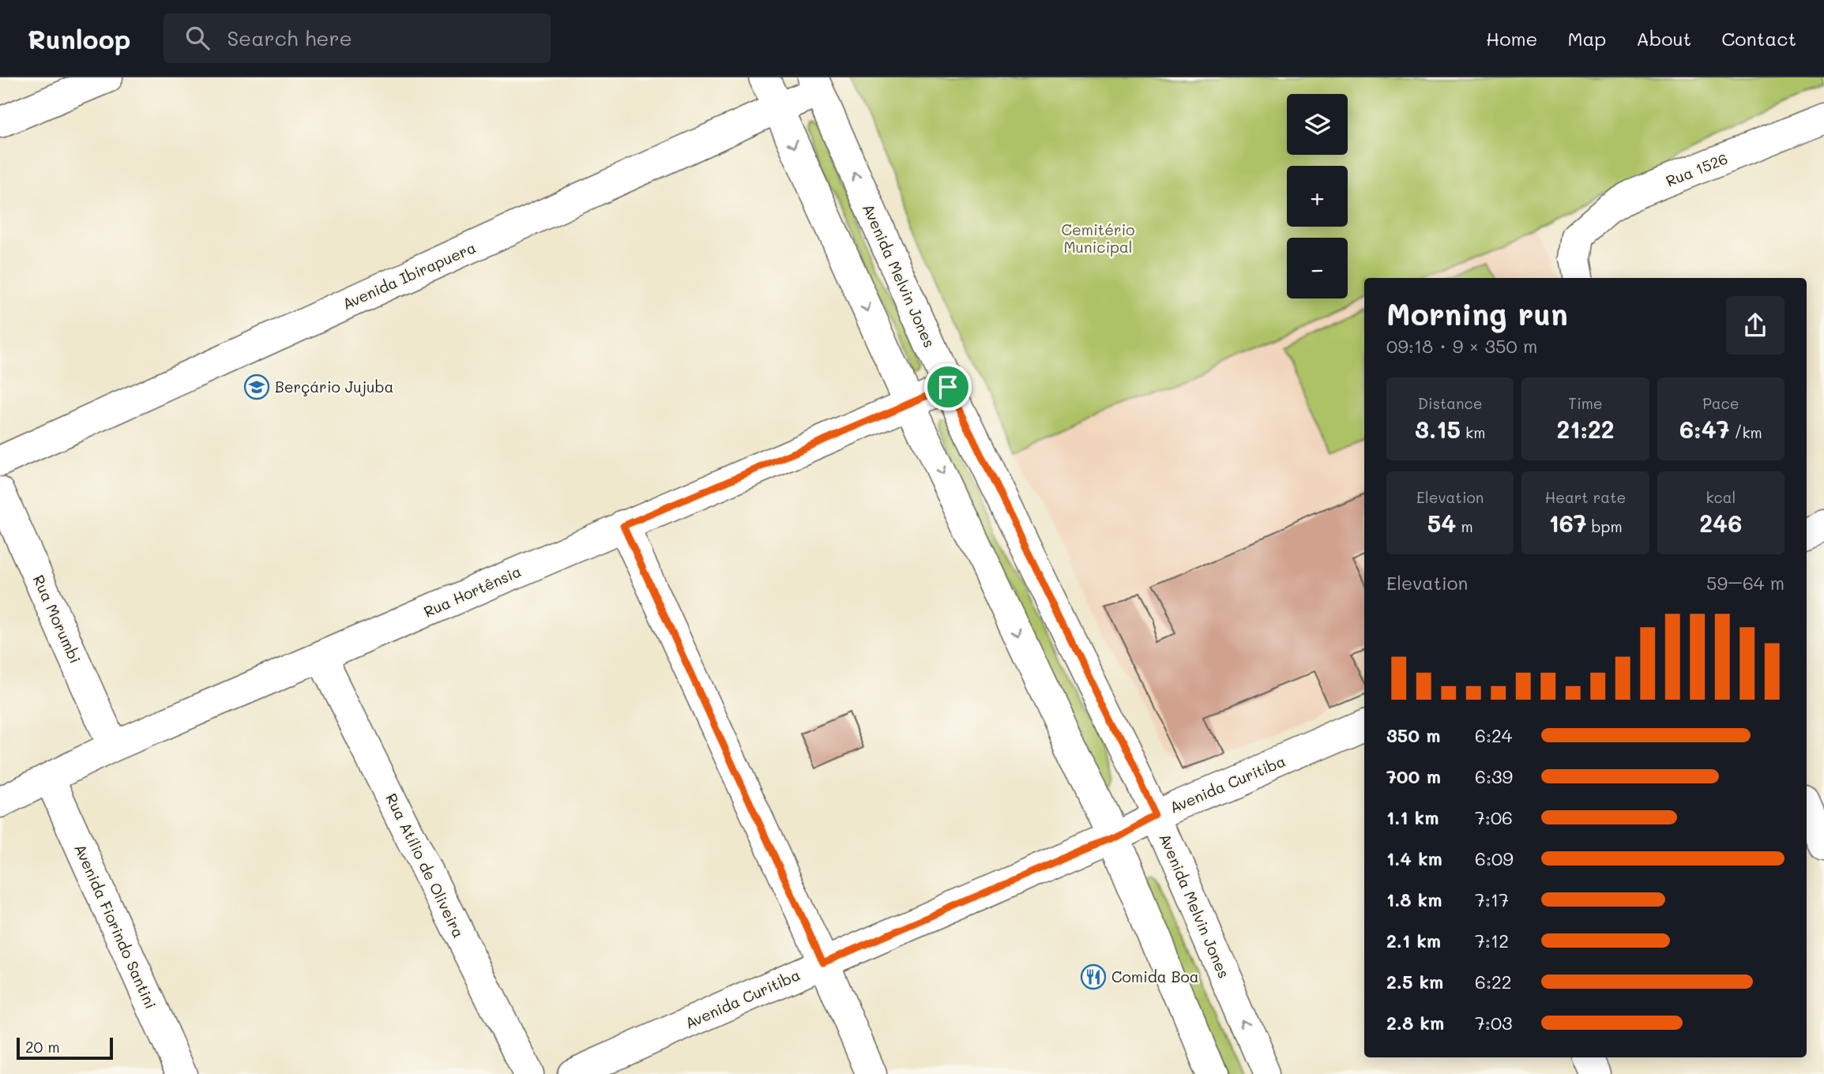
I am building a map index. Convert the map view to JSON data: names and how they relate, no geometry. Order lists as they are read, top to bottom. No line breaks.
{"streets":{"street":["Rua 1526","Avenida Ibirapuera","Avenida Melvin Jones","Rua Hortênsia","Rua Morumbi","Avenida Curitiba","Rua Atílio de Oliveira","Avenida Fiorindo Santini"]},"crossings":[["Avenida Ibirapuera","Avenida Melvin Jones"],["Avenida Melvin Jones","Rua Hortênsia"],["Avenida Melvin Jones","Avenida Curitiba"],["Rua Hortênsia","Rua Morumbi"],["Rua Hortênsia","Rua Atílio de Oliveira"],["Rua Hortênsia","Avenida Fiorindo Santini"]],"parks":["Cemitério Municipal"],"places":{"school or university":["Berçário Jujuba"],"restaurant":["Comida Boa"]},"scale_bar":"20 m","page":{"header":"Runloop","search":"Search here","nav":["Home","Map","About","Contact"],"map_buttons":["+","−"],"heading":["Morning run","09:18 · 9 × 350 m"],"stats":[["Distance","3.15 km"],["Time","21:22"],["Pace","6:47 /km"],["Elevation","54 m"],["Heart rate","167 bpm"],["kcal","246"]],"chart":["Elevation","59–64 m"],"list":[{"name":"350 m","note":"6:24"},{"name":"700 m","note":"6:39"},{"name":"1.1 km","note":"7:06"},{"name":"1.4 km","note":"6:09"},{"name":"1.8 km","note":"7:17"},{"name":"2.1 km","note":"7:12"},{"name":"2.5 km","note":"6:22"},{"name":"2.8 km","note":"7:03"}],"scale":"20 m"}}
